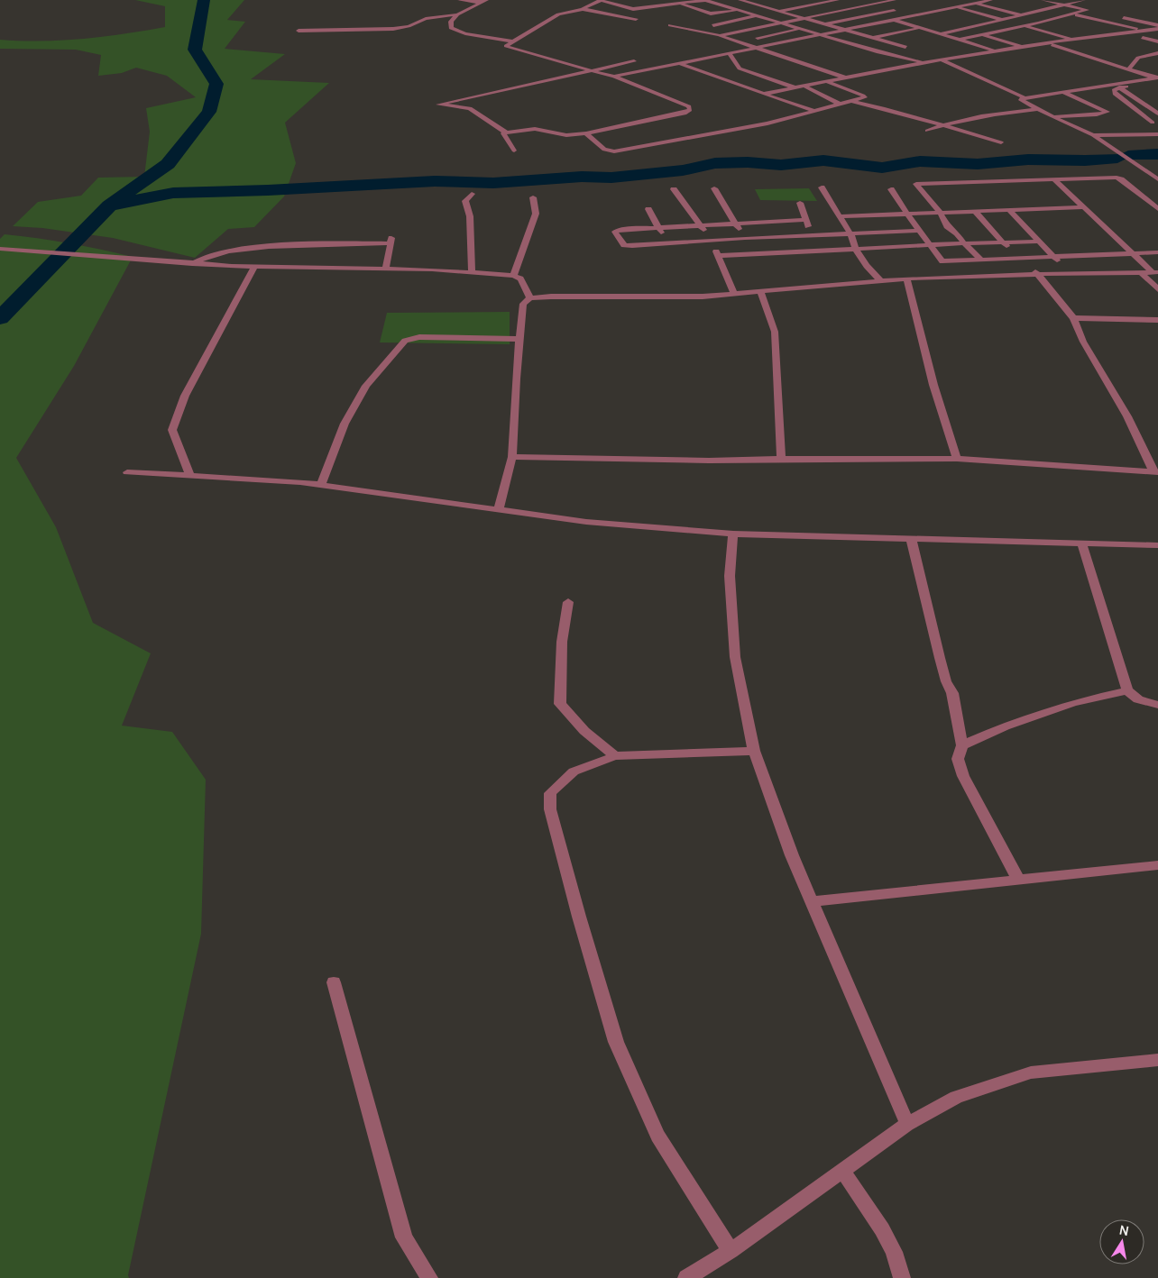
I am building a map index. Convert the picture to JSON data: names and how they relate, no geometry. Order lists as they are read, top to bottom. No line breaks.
{"north":"top"}
